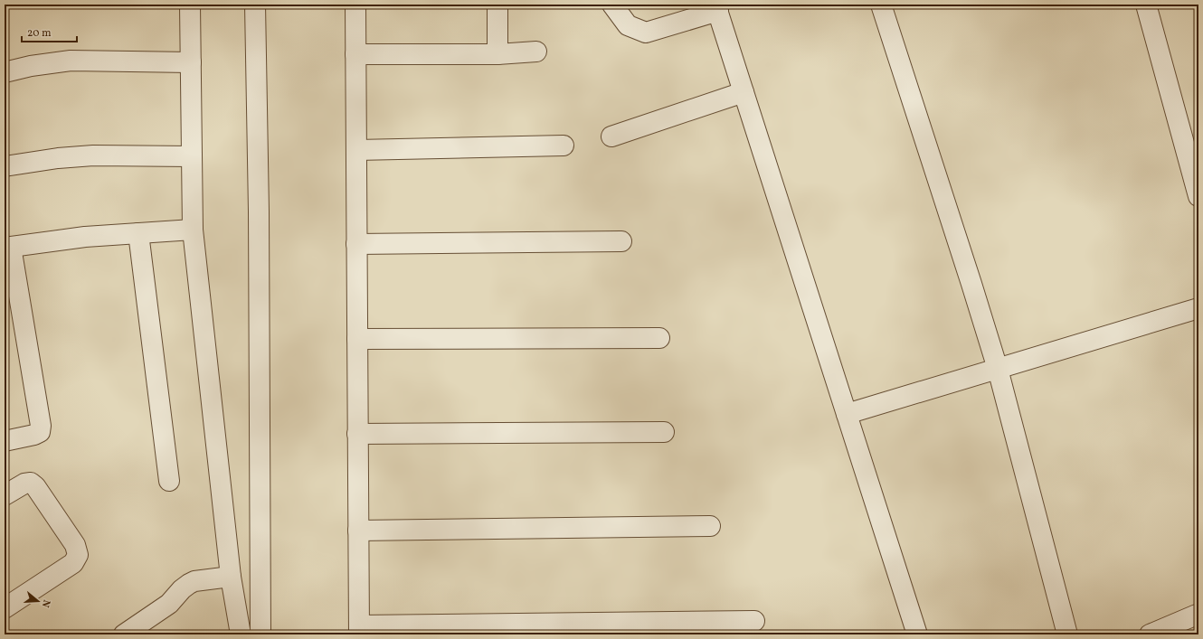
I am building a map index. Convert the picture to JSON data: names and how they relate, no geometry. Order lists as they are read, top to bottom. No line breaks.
{"scale_bar":"20 m","north":"right"}
